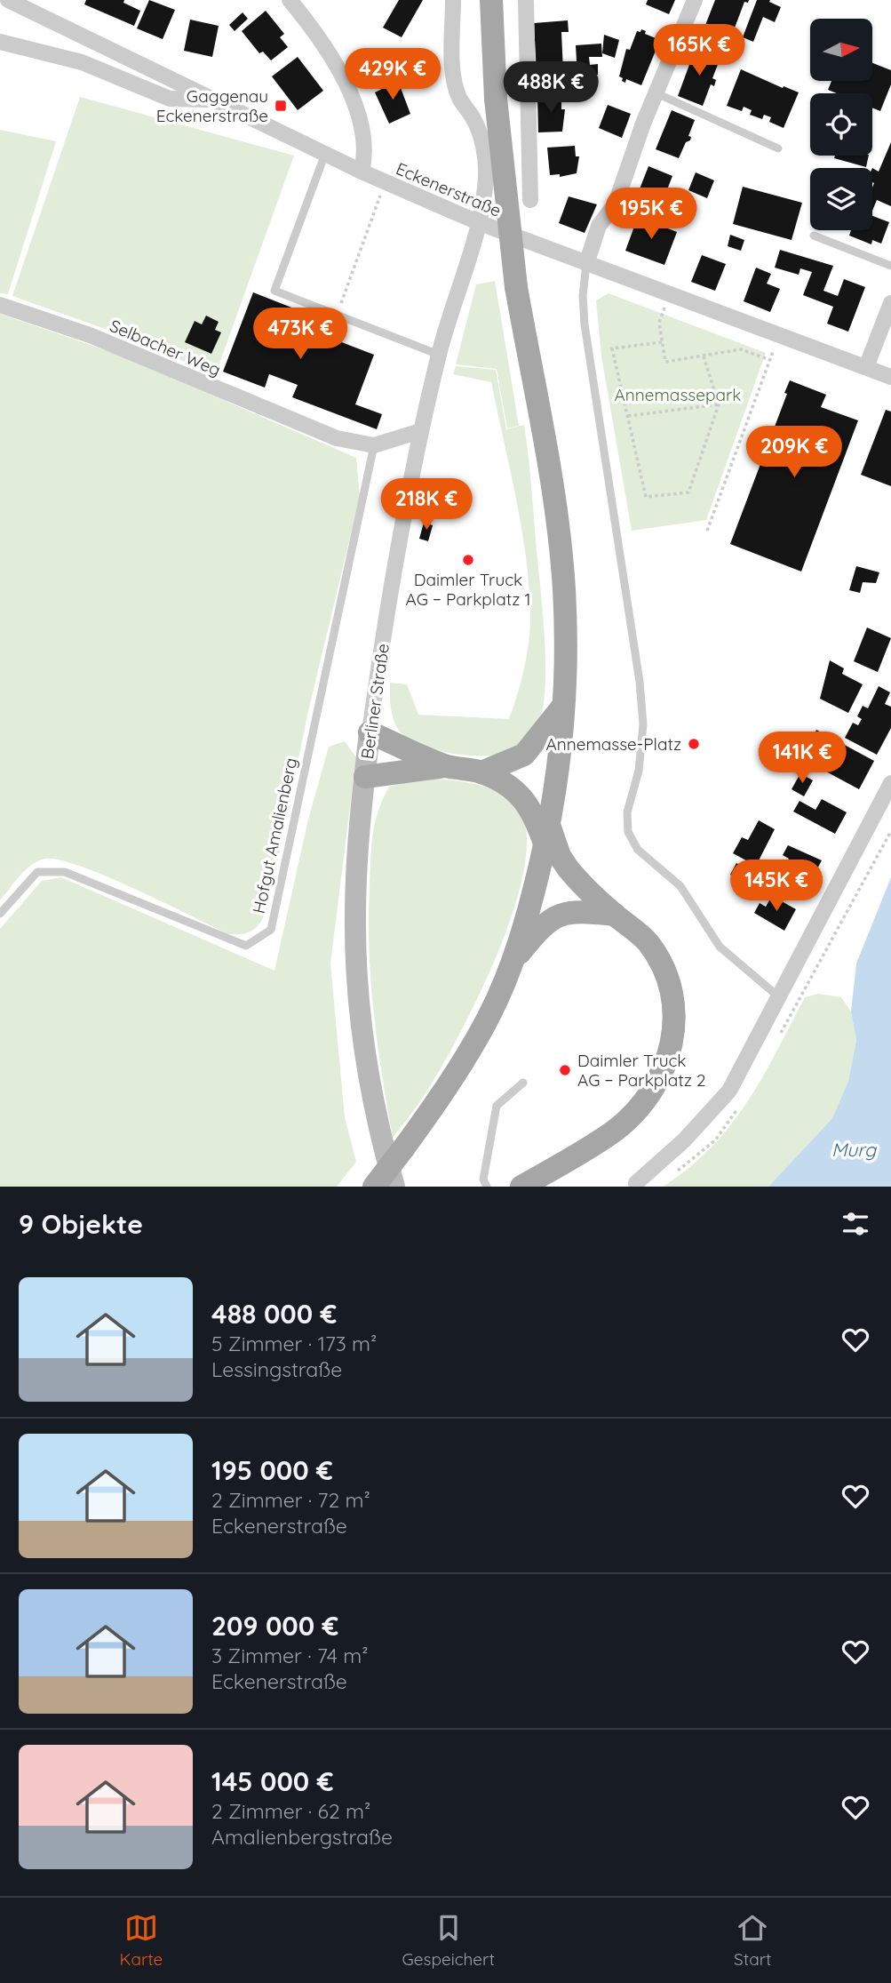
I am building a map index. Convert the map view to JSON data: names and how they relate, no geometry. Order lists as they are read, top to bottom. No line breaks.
{"streets":{"main road":["Berliner Straße"],"street":["Eckenerstraße","Selbacher Weg"],"lane":["Hofgut Amalienberg"]},"crossings":[["Eckenerstraße","Berliner Straße"],["Selbacher Weg","Berliner Straße"],["Selbacher Weg","Hofgut Amalienberg"]],"water":["Murg"],"parks":["Annemassepark"],"places":{"transit":["Gaggenau Eckenerstraße"],"other":["Daimler Truck AG − Parkplatz 1","Annemasse-Platz","Daimler Truck AG − Parkplatz 2"]},"north":"right","page":{"price":["165K €","429K €","488K €","195K €","473K €","209K €","218K €","141K €","145K €"],"heading":"9 Objekte","list":[{"name":"488 000 €","note":"5 Zimmer · 173 m² · Lessingstraße"},{"name":"195 000 €","note":"2 Zimmer · 72 m² · Eckenerstraße"},{"name":"209 000 €","note":"3 Zimmer · 74 m² · Eckenerstraße"},{"name":"145 000 €","note":"2 Zimmer · 62 m² · Amalienbergstraße"}],"tabs":["Karte","Gespeichert","Start"]}}
